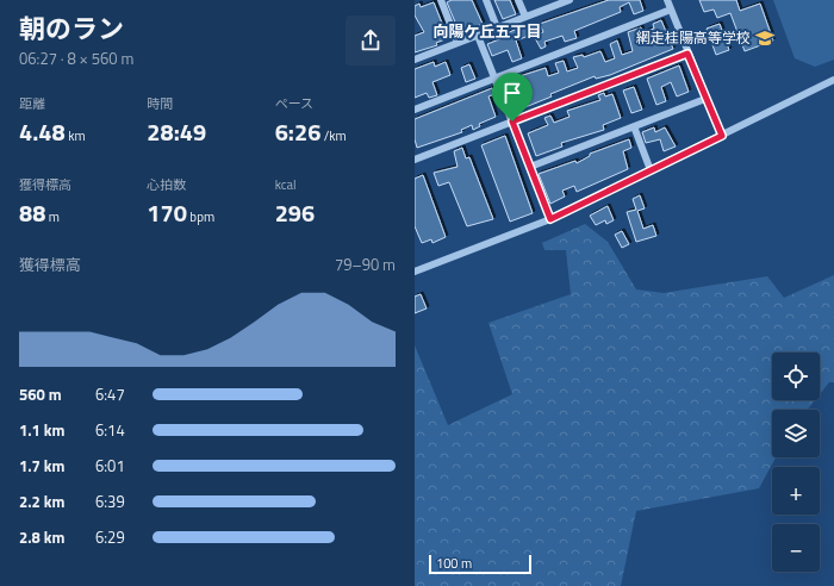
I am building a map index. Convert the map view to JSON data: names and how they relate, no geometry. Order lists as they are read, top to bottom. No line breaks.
{"districts":["向陽ケ丘五丁目"],"places":{"school or university":["網走桂陽高等学校"]},"scale_bar":"100 m","page":{"heading":["朝のラン","06:27 · 8 × 560 m"],"stats":[["距離","4.48 km"],["時間","28:49"],["ペース","6:26 /km"],["獲得標高","88 m"],["心拍数","170 bpm"],["kcal","296"]],"chart":["獲得標高","79–90 m"],"map_buttons":["+","−"],"list":[{"name":"560 m","note":"6:47"},{"name":"1.1 km","note":"6:14"},{"name":"1.7 km","note":"6:01"},{"name":"2.2 km","note":"6:39"},{"name":"2.8 km","note":"6:29"}],"scale":"100 m"}}
